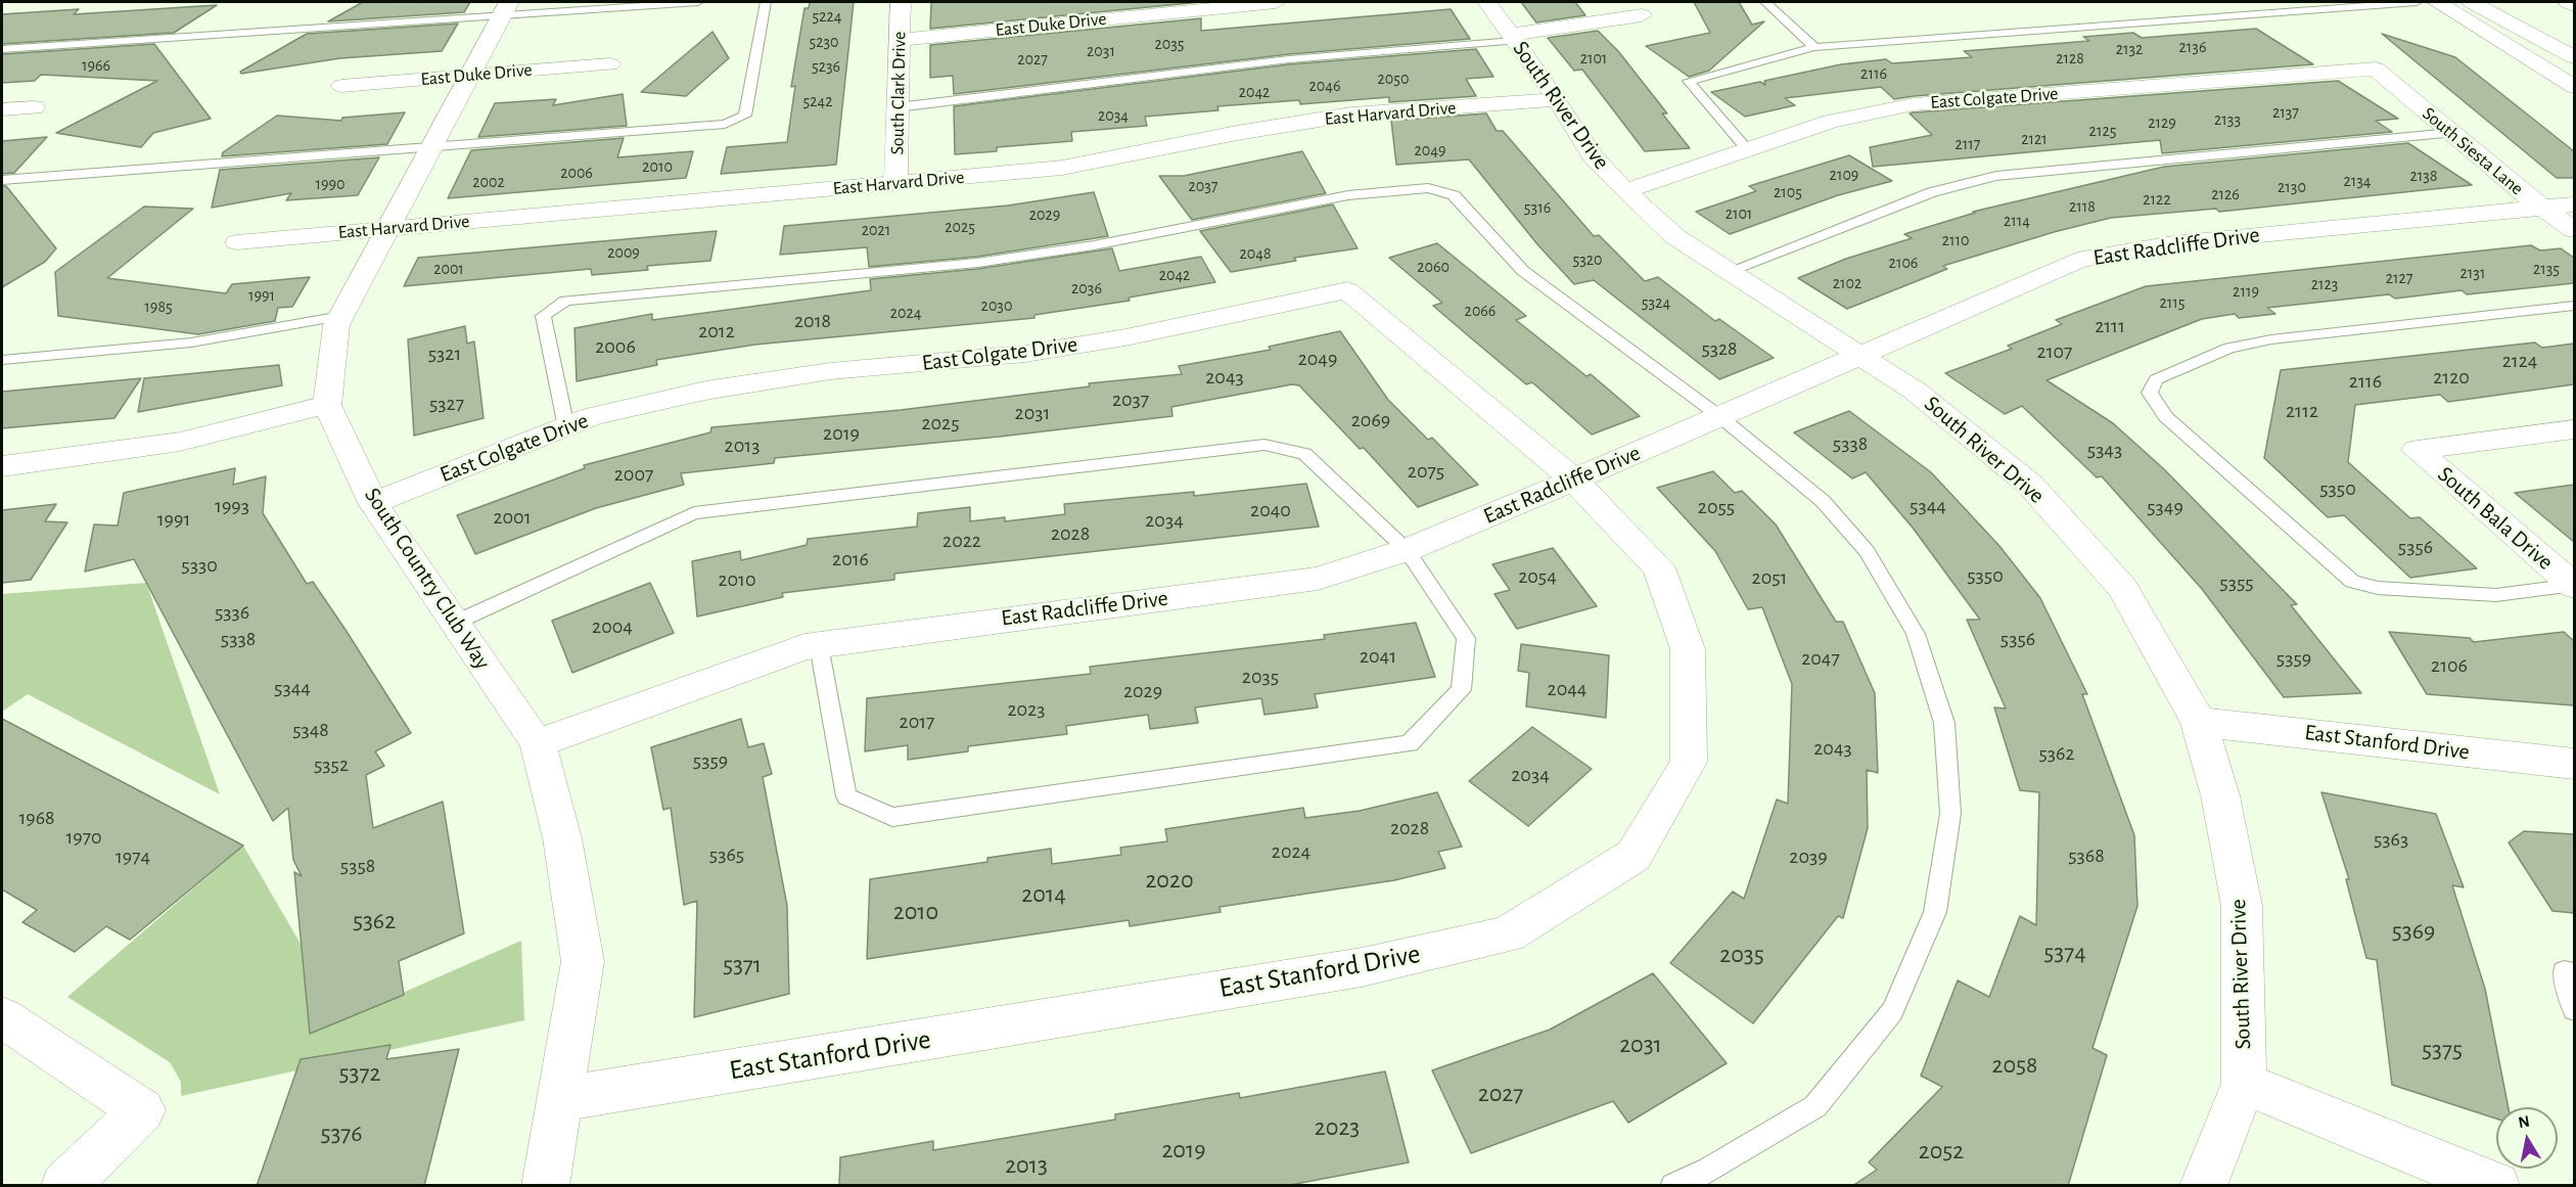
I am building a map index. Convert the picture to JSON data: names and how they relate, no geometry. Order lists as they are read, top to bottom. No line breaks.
{"streets":{"main road":["East Duke Drive","South Clark Drive","East Colgate Drive","South River Drive","East Harvard Drive","South Siesta Lane","East Radcliffe Drive","South Bala Drive","South Country Club Way","East Stanford Drive"]},"crossings":[["East Duke Drive","South Clark Drive"],["South Clark Drive","East Harvard Drive"],["East Colgate Drive","South River Drive"],["East Colgate Drive","South Siesta Lane"],["East Colgate Drive","East Radcliffe Drive"],["East Colgate Drive","South Country Club Way"],["East Colgate Drive","East Stanford Drive"],["South River Drive","East Harvard Drive"],["South River Drive","East Radcliffe Drive"],["South River Drive","East Stanford Drive"],["South Siesta Lane","East Radcliffe Drive"],["East Radcliffe Drive","South Country Club Way"],["East Radcliffe Drive","East Stanford Drive"],["South Country Club Way","East Stanford Drive"]],"house_numbers":["5224","5230","2035","2136","2132","2031","2101","2128","2027","1966","5236","2116","2050","2046","2042","5242","2137","2034","2133","2129","2125","2121","2117","2049","2010","2006","2109","2138","2134","2002","1990","2037","2130","2105","2126","2122","2118","5316","2101","2029","2114","2025","2021","2110","2009","2048","5320","2106","2060","2001","2135","2131","2042","2127","2102","2123","2036","2119","1991","5324","2115","2030","1985","2066","2024","2018","2111","2012","2006","5328","2107","5321","2049","2124","2043","2120","2116","2037","5327","2112","2031","2069","2025","2019","5338","2013","5343","2075","2007","5350","1993","5344","2055","5349","2040","2001","1991","2034","2028","2022","5356","2016","5330","5350","2054","2051","2010","5355","5336","2004","5338","5356","2041","2047","5359","2106","2035","5344","2044","2029","2023","2017","5348","2043","5362","5359","5352","2034","1968","2028","1970","5363","2024","5365","5368","1974","2039","5358","2020","2014","2010","5362","5369","5374","2035","5371","2031","5375","2058","5372","2027","2023","5376","2019","2052","2013"],"north":"top"}
